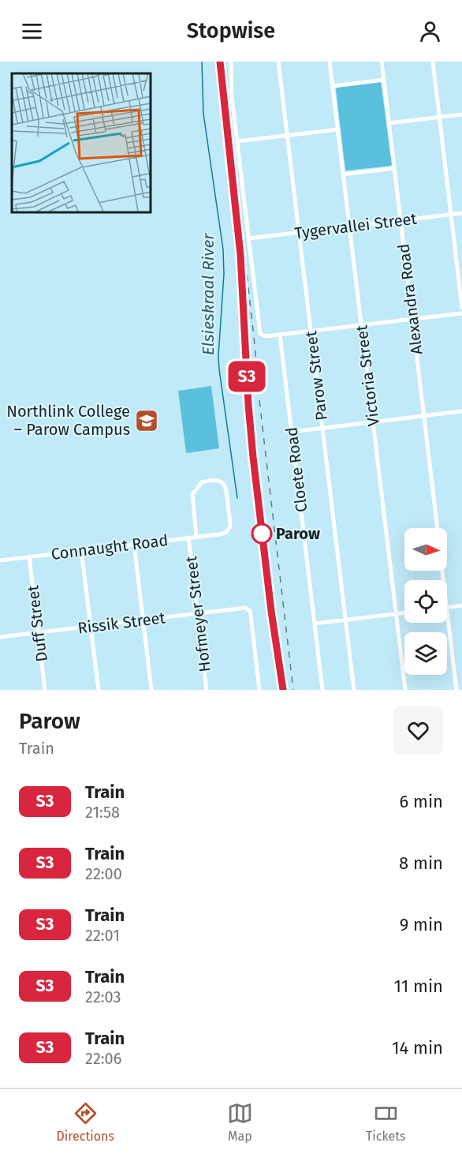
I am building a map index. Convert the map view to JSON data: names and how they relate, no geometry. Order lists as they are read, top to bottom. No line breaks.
{"streets":{"street":["Tygervallei Street","Alexandra Road","Parow Street","Victoria Street","Cloete Road","Connaught Road","Hofmeyer Street","Rissik Street","Duff Street"]},"crossings":[["Tygervallei Street","Alexandra Road"],["Tygervallei Street","Parow Street"],["Tygervallei Street","Victoria Street"],["Connaught Road","Hofmeyer Street"],["Connaught Road","Duff Street"],["Hofmeyer Street","Rissik Street"],["Rissik Street","Duff Street"]],"water":["Elsieskraal River"],"places":{"school or university":["Northlink College – Parow Campus"],"other":["Parow"]},"north":"right","page":{"header":"Stopwise","on_map":"S3","heading":["Parow","Train"],"list":[{"mark":"S3","name":"Train","note":"21:58","value":"6 min"},{"mark":"S3","name":"Train","note":"22:00","value":"8 min"},{"mark":"S3","name":"Train","note":"22:01","value":"9 min"},{"mark":"S3","name":"Train","note":"22:03","value":"11 min"},{"mark":"S3","name":"Train","note":"22:06","value":"14 min"}],"tabs":["Directions","Map","Tickets"]}}
